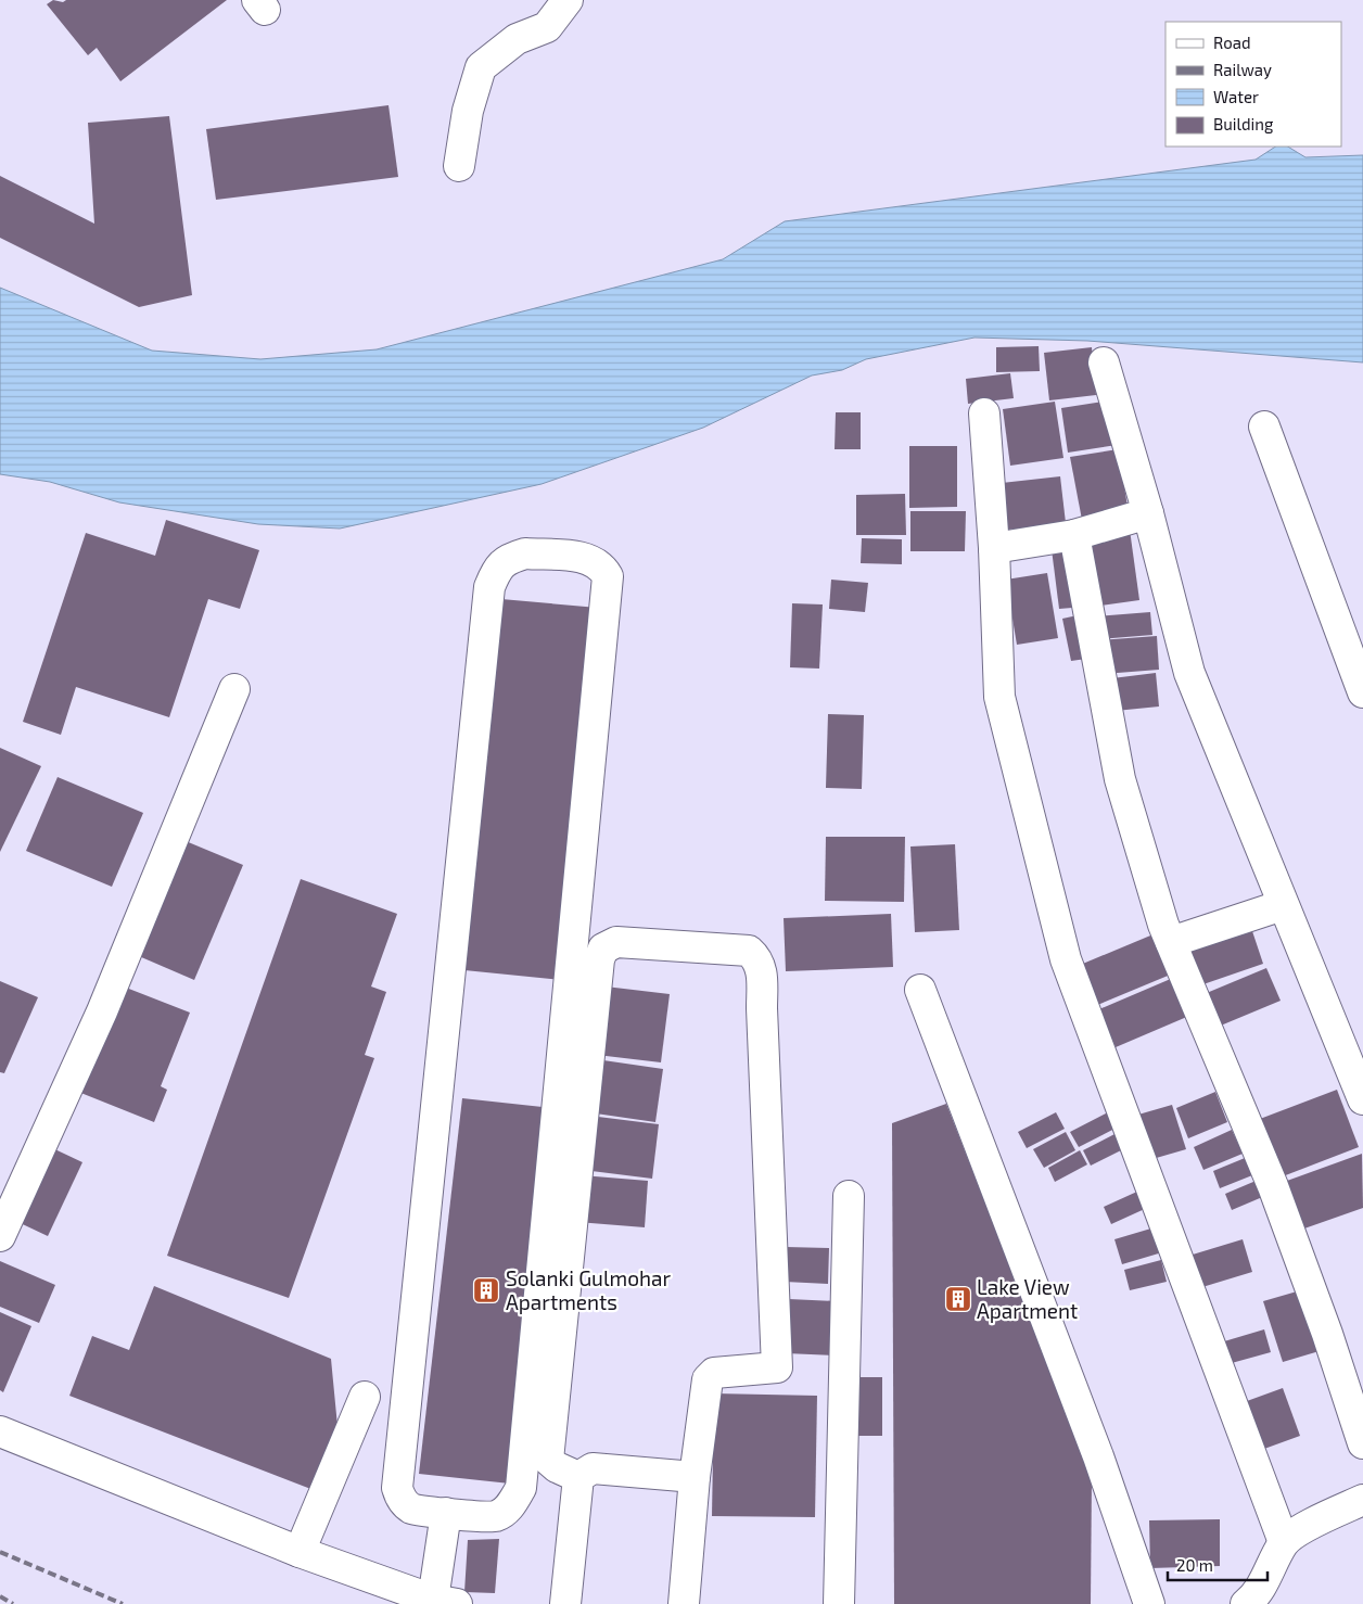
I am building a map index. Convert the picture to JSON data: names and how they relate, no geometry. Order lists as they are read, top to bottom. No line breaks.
{"places":{"building":["Solanki Gulmohar Apartments","Lake View Apartment"]},"legend":["Road","Railway","Water","Building"],"scale_bar":"20 m"}
